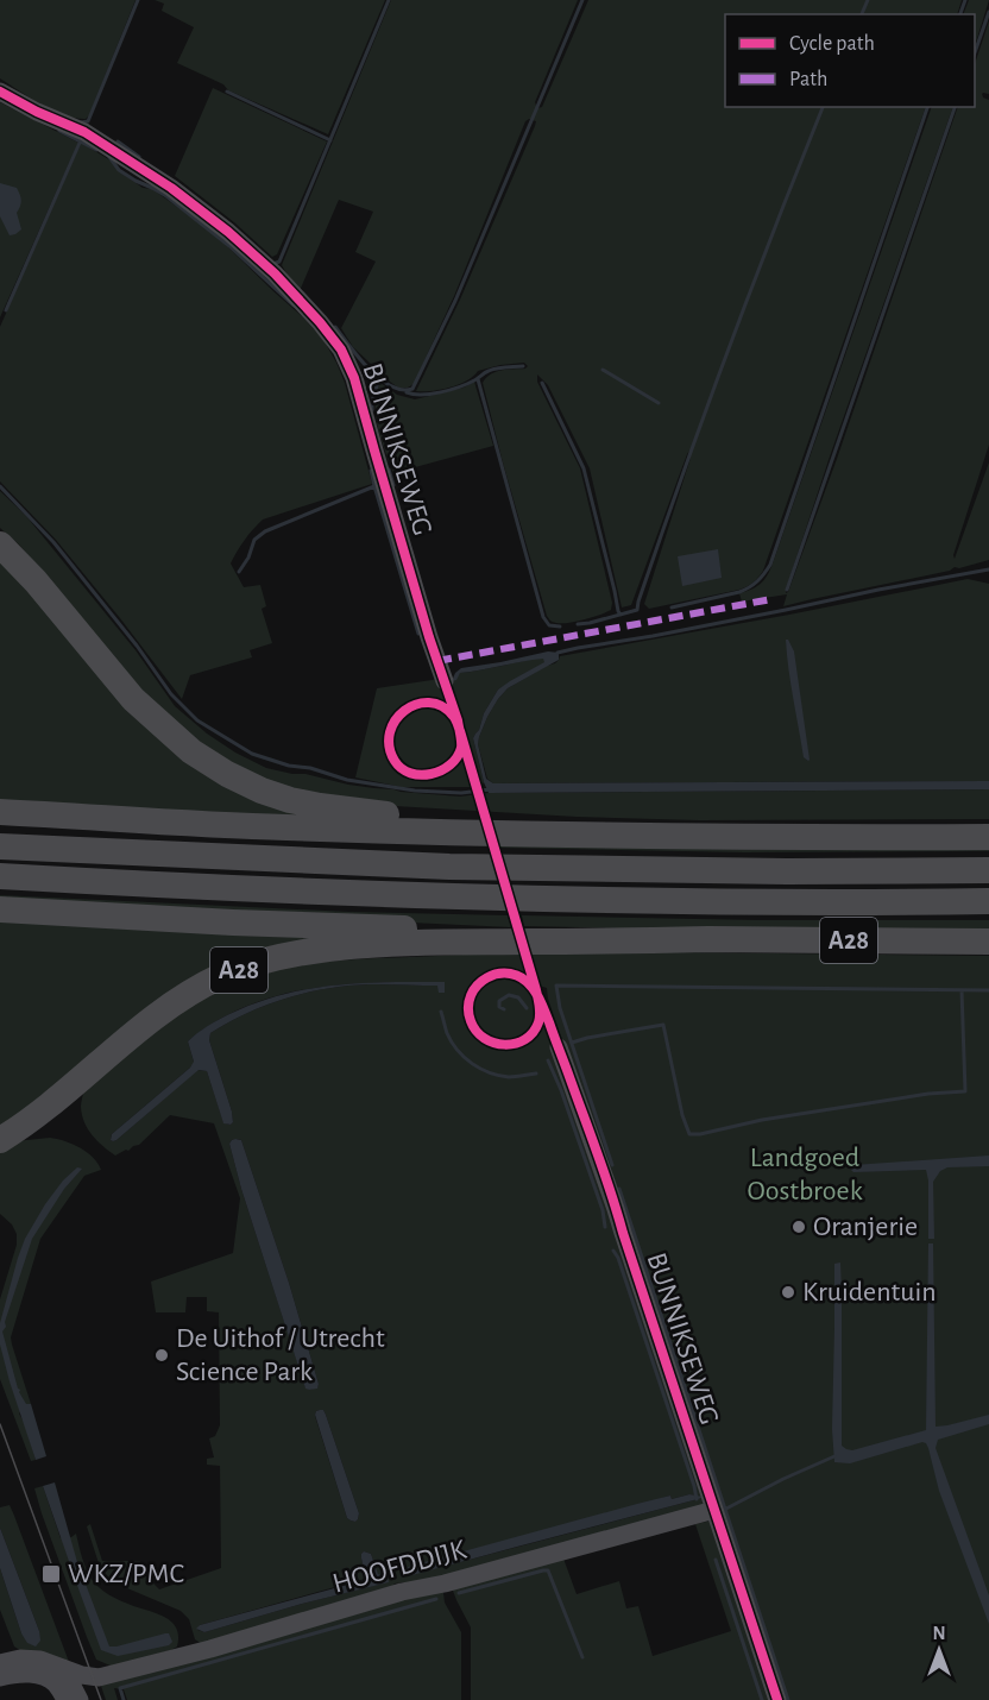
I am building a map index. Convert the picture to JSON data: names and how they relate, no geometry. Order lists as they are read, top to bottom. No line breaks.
{"streets":{"highway":["A28"],"street":["BUNNIKSEWEG","HOOFDDIJK"]},"crossings":[["BUNNIKSEWEG","HOOFDDIJK"]],"parks":["Landgoed Oostbroek"],"places":{"other":["Oranjerie","Kruidentuin","De Uithof / Utrecht Science Park"],"transit":["WKZ/PMC"]},"legend":["Cycle path","Path"],"north":"top"}
